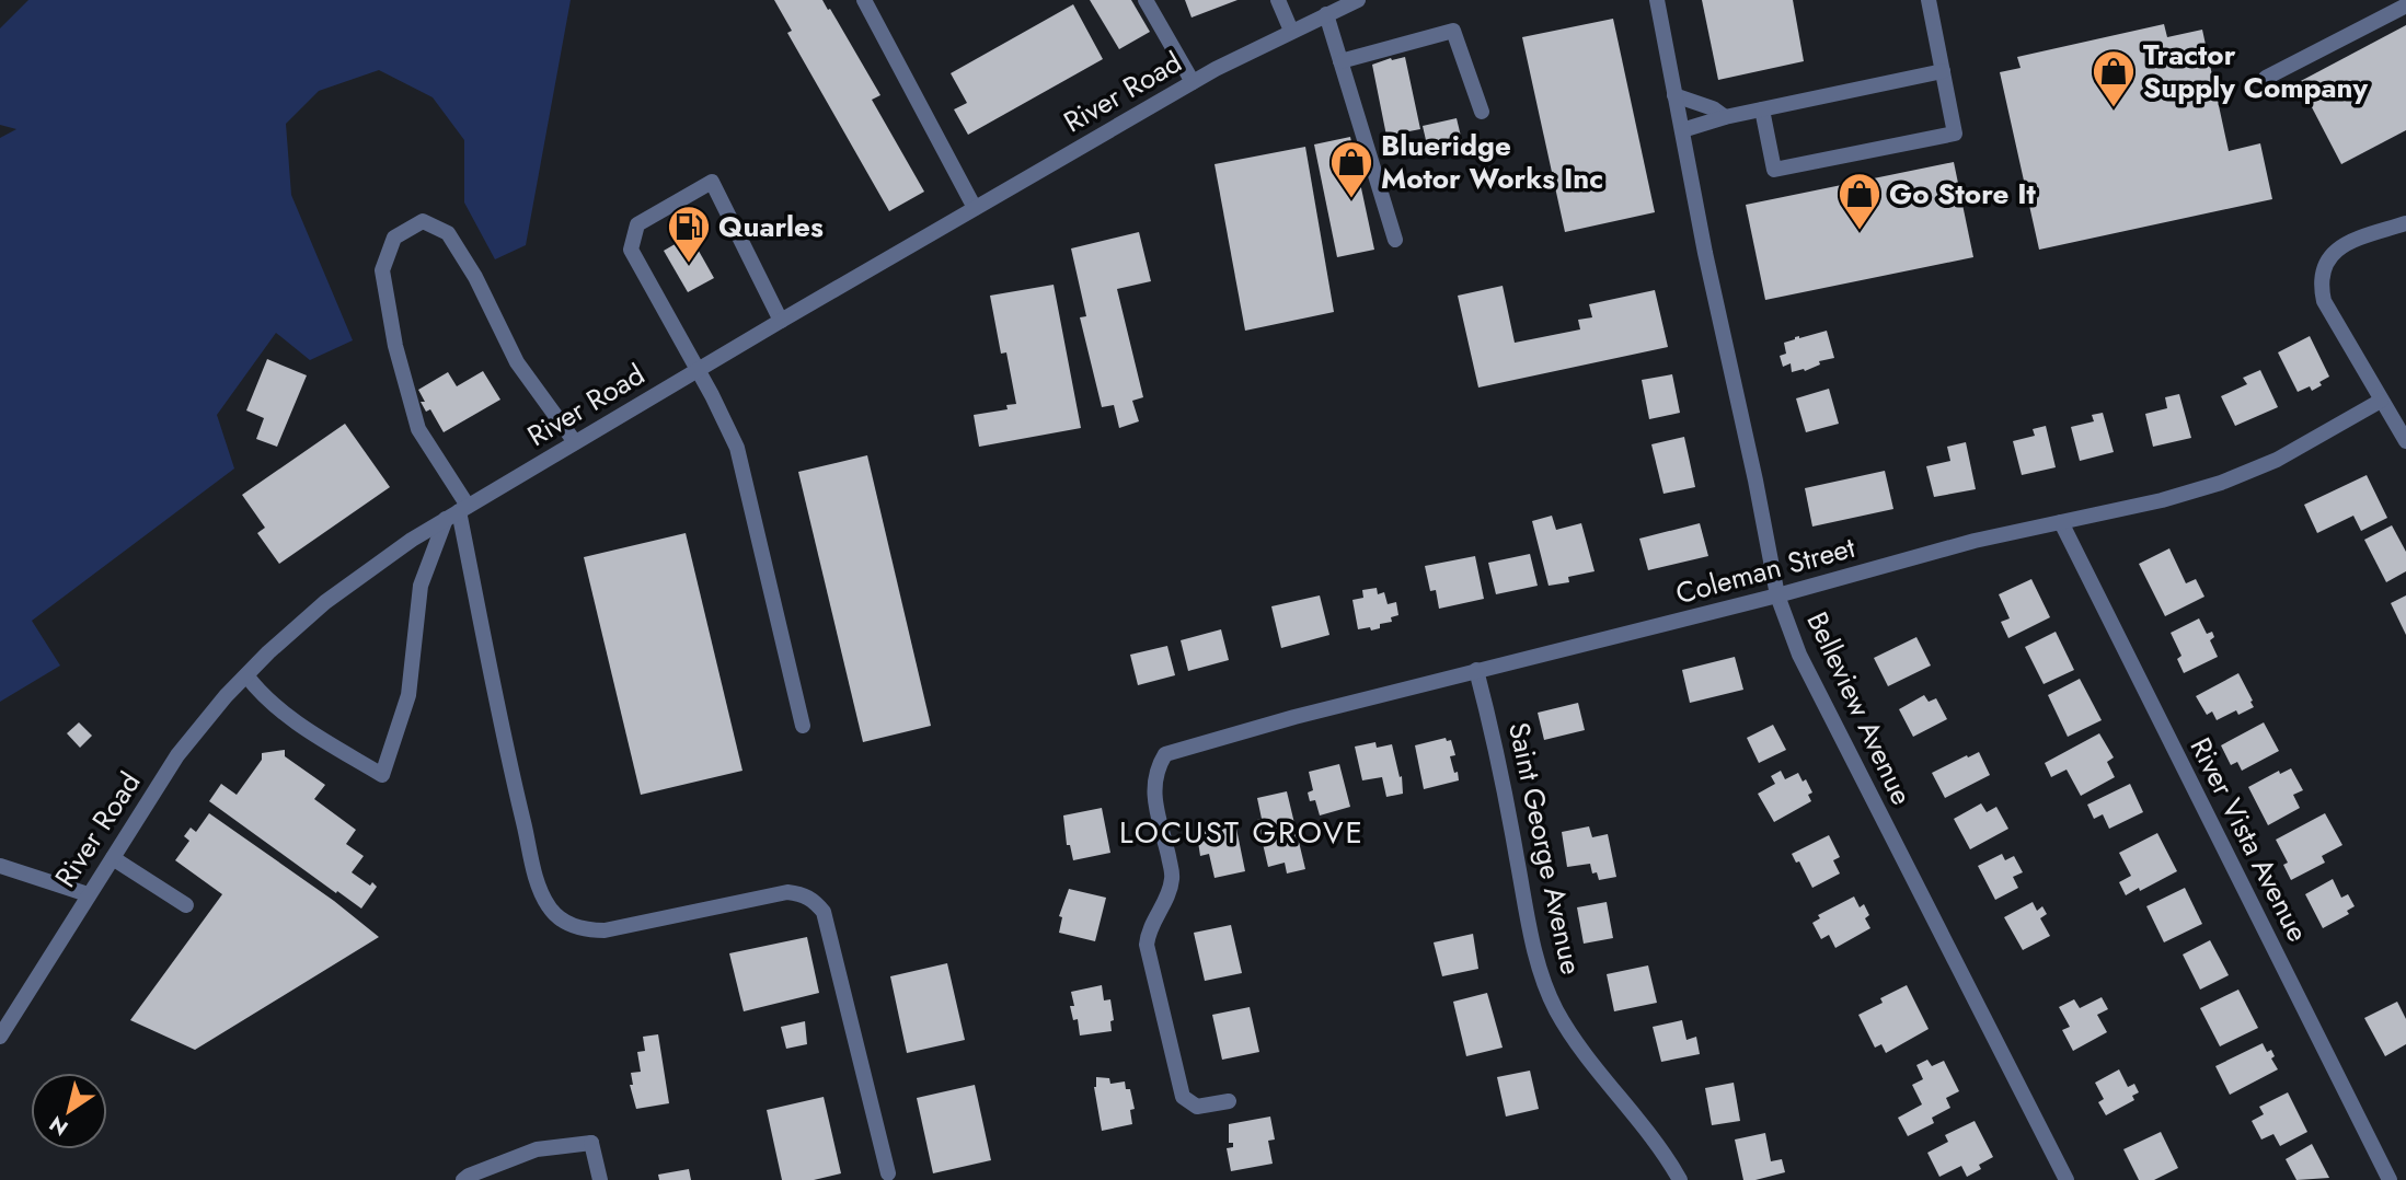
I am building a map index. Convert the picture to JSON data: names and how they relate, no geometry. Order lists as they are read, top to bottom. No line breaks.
{"streets":{"street":["River Road","Coleman Street","Belleview Avenue","River Vista Avenue","Saint George Avenue"]},"crossings":[["Coleman Street","Belleview Avenue"],["Coleman Street","River Vista Avenue"],["Coleman Street","Saint George Avenue"]],"districts":["LOCUST GROVE"],"places":{"shop":["Tractor Supply Company","Blueridge Motor Works Inc","Go Store It"],"fuel station":["Quarles"]},"north":"bottom left"}
